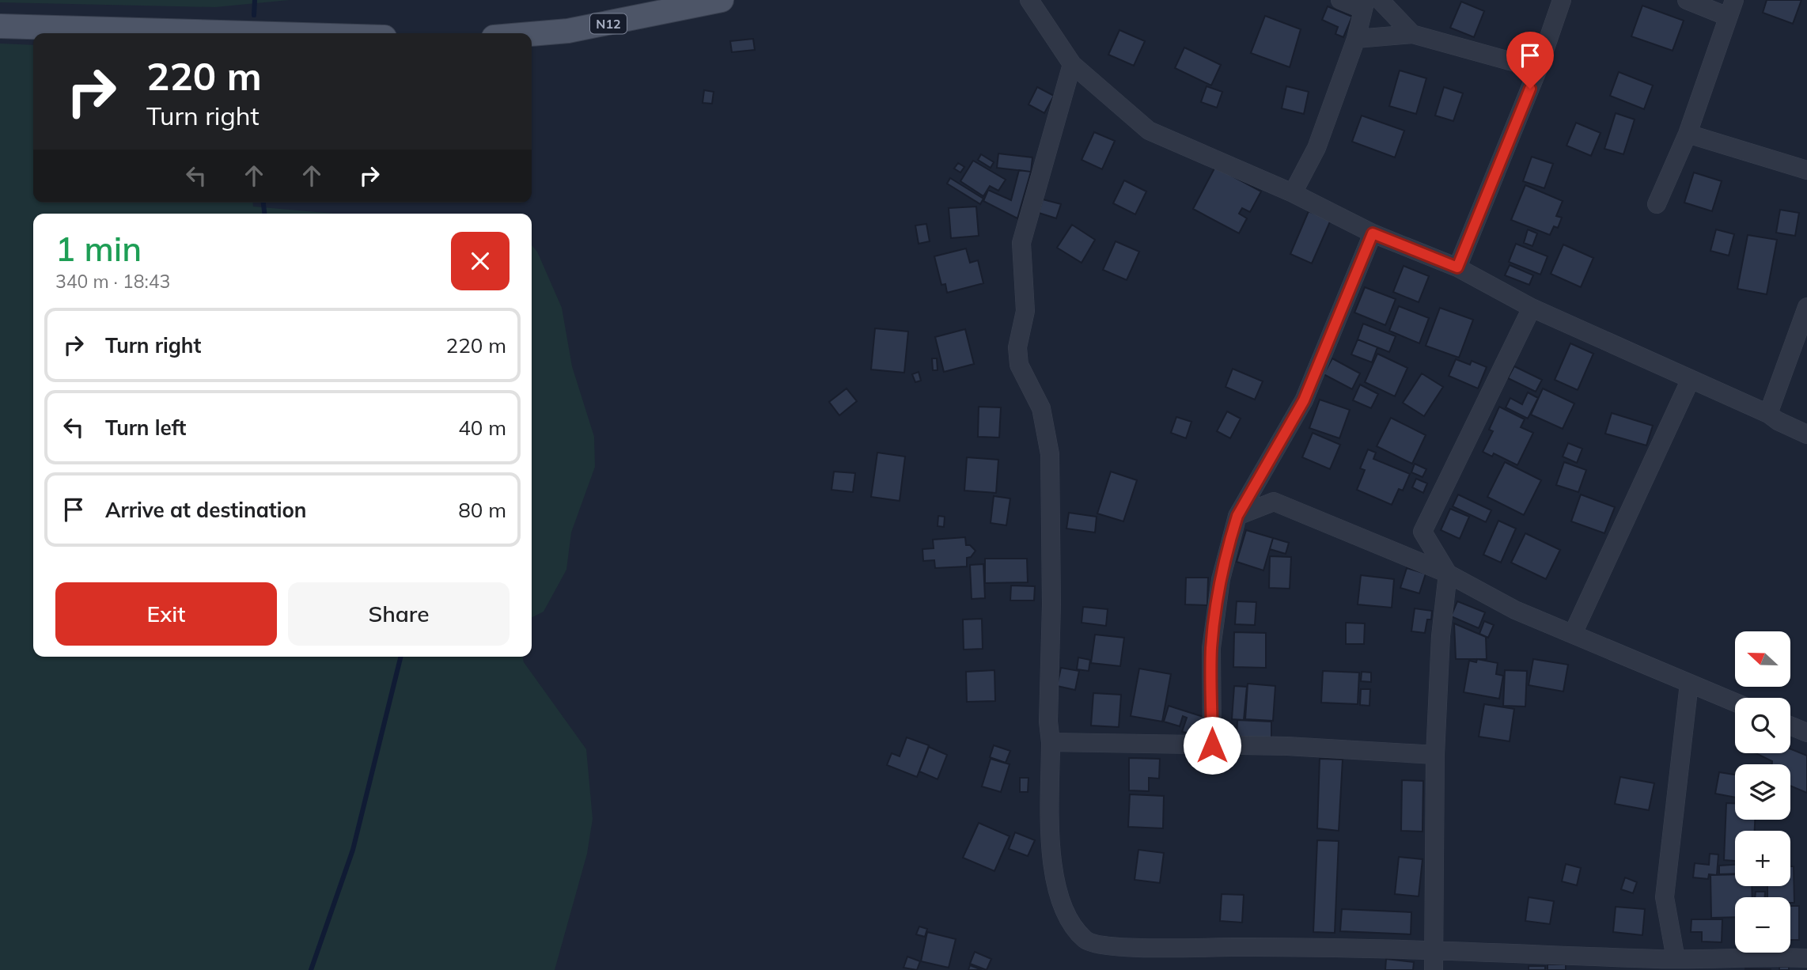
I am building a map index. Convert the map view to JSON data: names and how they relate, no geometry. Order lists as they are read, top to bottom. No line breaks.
{"streets":{"main road":["N12"]},"north":"left","page":{"turn":["220 m","Turn right"],"heading":["1 min","340 m · 18:43"],"list":[{"name":"Turn right","value":"220 m"},{"name":"Turn left","value":"40 m"},{"name":"Arrive at destination","value":"80 m"}],"buttons":["Exit","Share"],"map_buttons":["+","−"]}}
